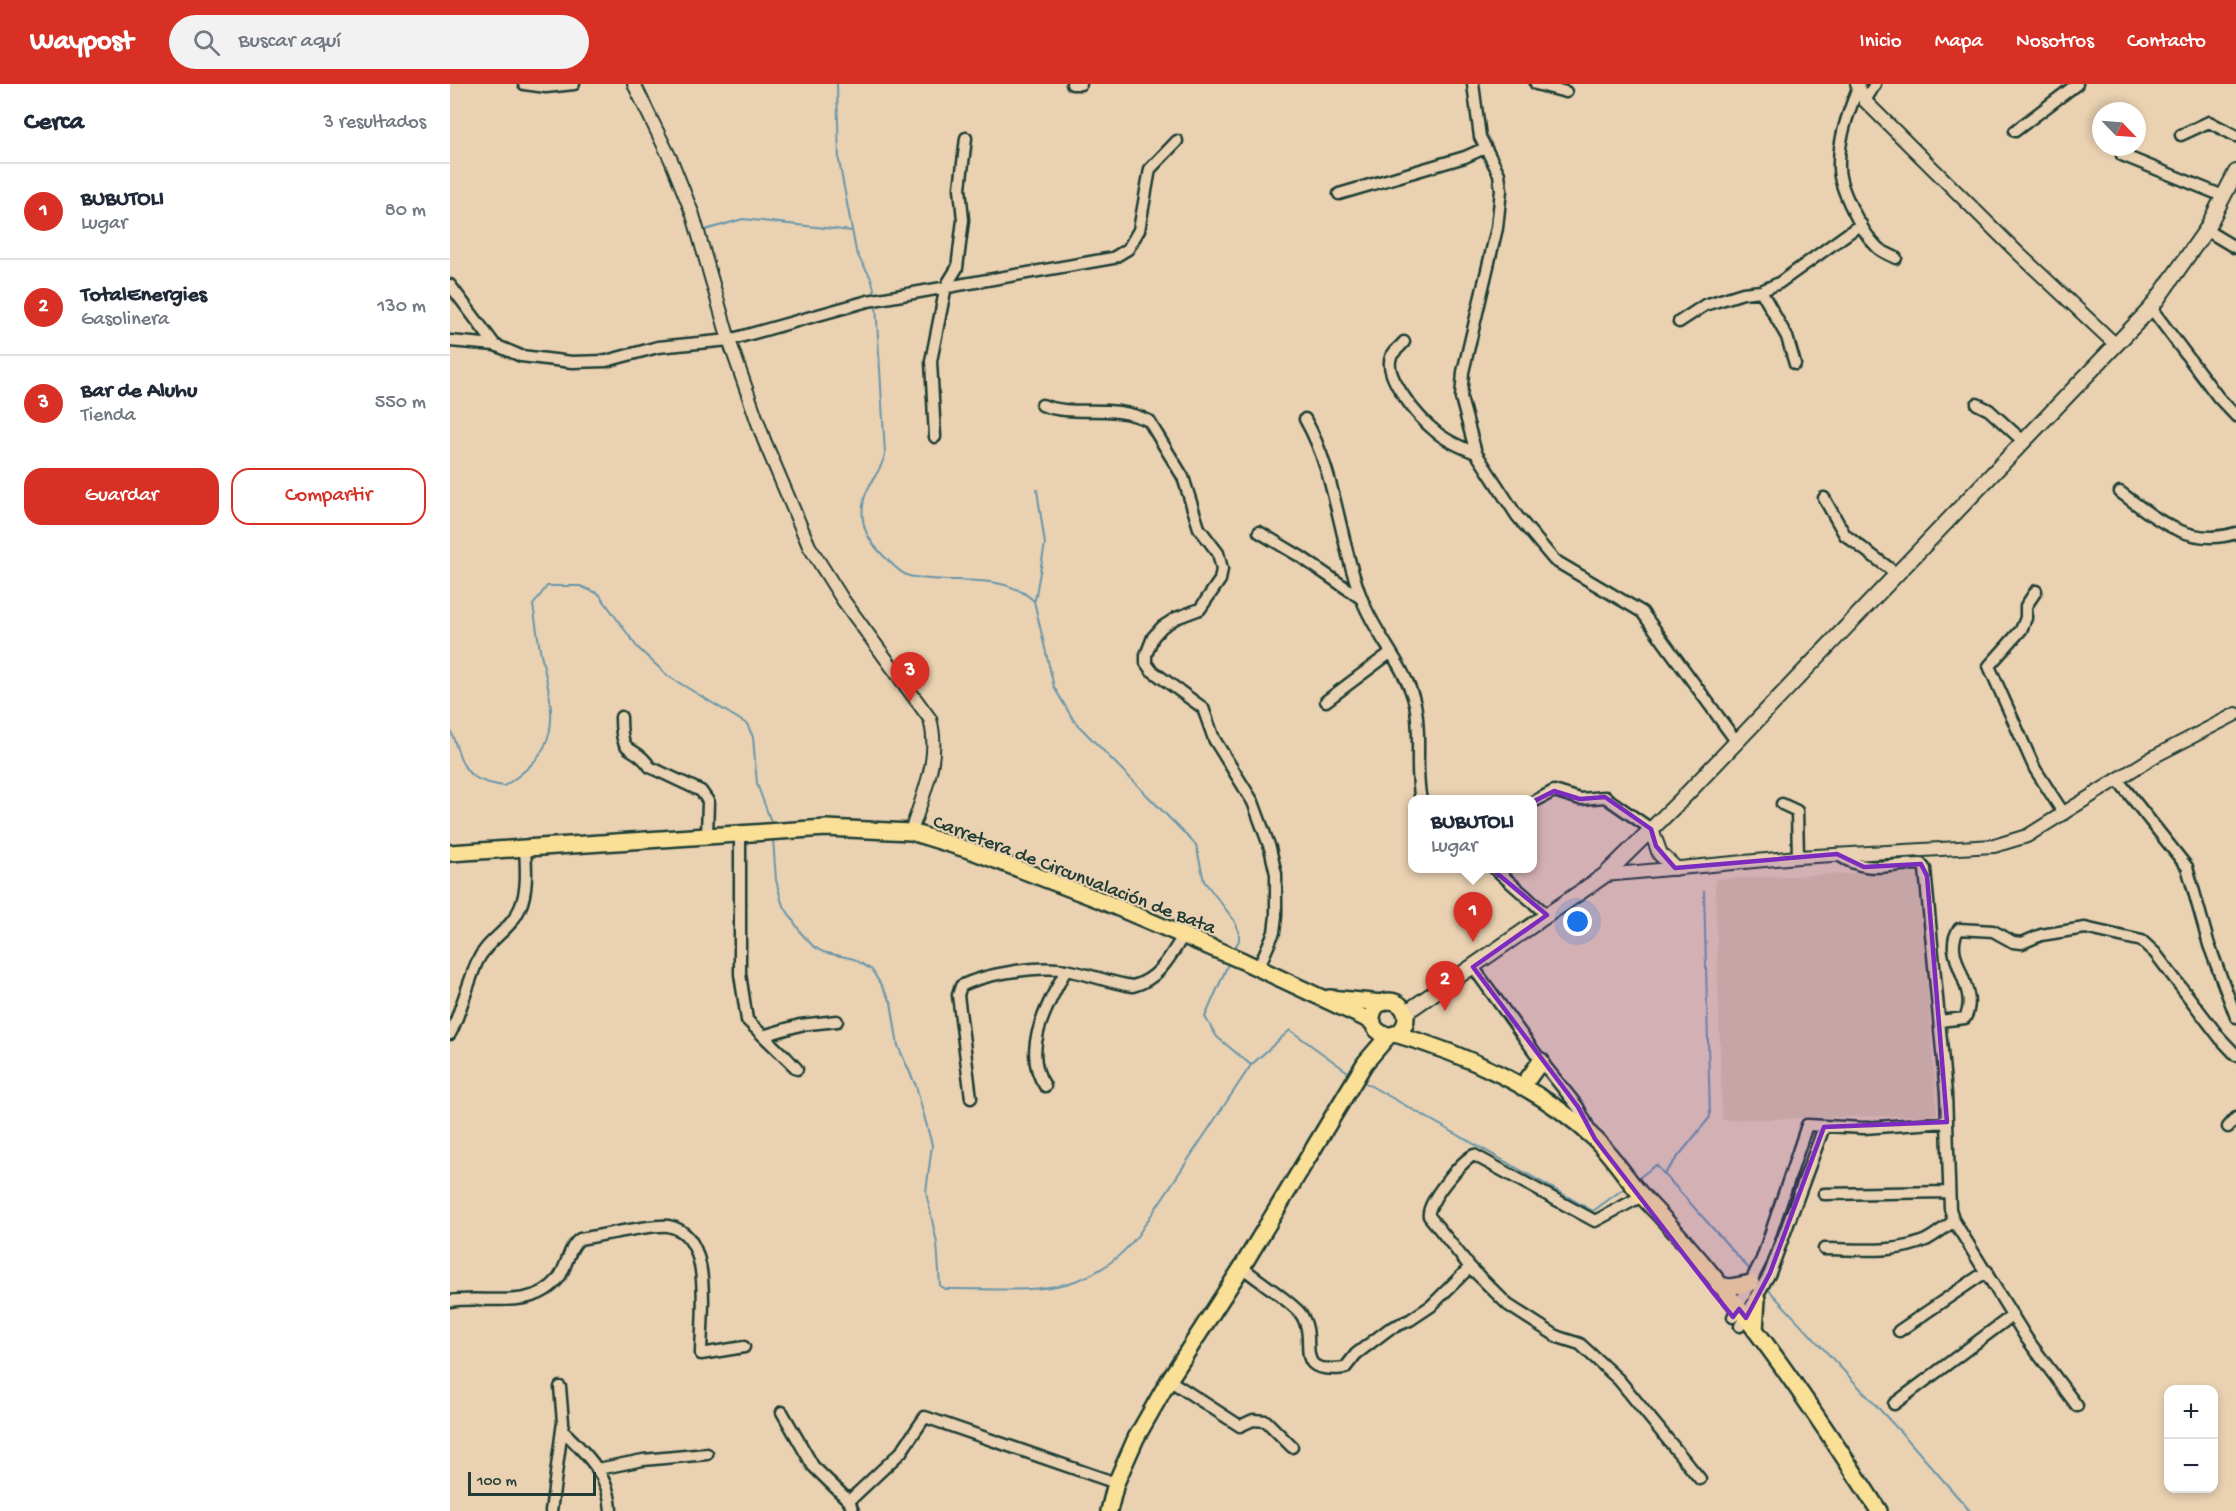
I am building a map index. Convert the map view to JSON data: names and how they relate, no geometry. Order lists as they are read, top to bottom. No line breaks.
{"streets":{"main road":["Carretera de Circunvalación de Bata"]},"scale_bar":"100 m","north":"bottom right","page":{"header":"Waypost","search":"Buscar aquí","nav":["Inicio","Mapa","Nosotros","Contacto"],"heading":["Cerca","3 resultados"],"list":[{"mark":"1","name":"BUBUTOLI","note":"Lugar","value":"80 m"},{"mark":"2","name":"TotalEnergies","note":"Gasolinera","value":"130 m"},{"mark":"3","name":"Bar de Aluhu","note":"Tienda","value":"550 m"}],"buttons":["Guardar","Compartir"],"pins":["3","1","2"],"popup":["BUBUTOLI","Lugar"],"map_buttons":["+","−"],"scale":"100 m"}}
